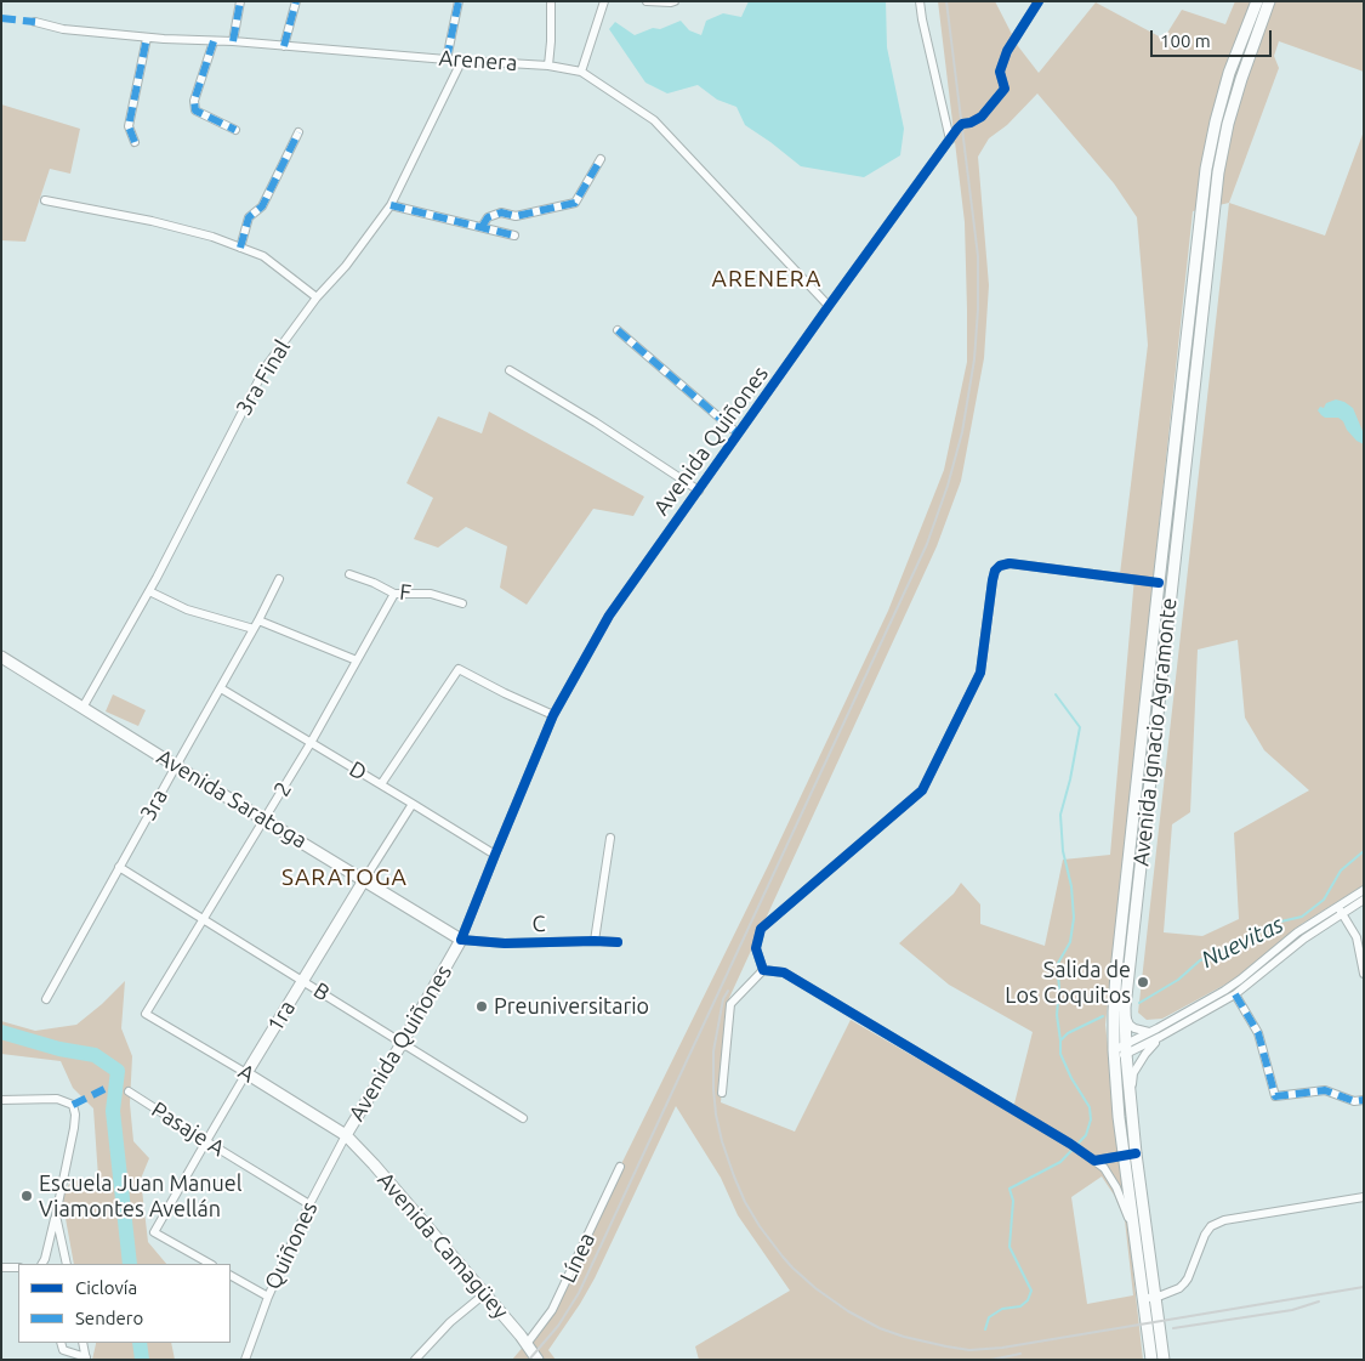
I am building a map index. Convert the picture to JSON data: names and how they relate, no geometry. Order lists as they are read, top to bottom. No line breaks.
{"streets":{"main road":["Avenida Quiñones","Avenida Ignacio Agramonte","Avenida Saratoga","1ra","A","Avenida Camagüey"],"street":["Arenera","3ra Final","F","D","2","3ra","C","B","Pasaje A","Quiñones","Línea"]},"crossings":[["Arenera","3ra Final"],["Arenera","Avenida Quiñones"],["3ra Final","Avenida Saratoga"],["Avenida Quiñones","D"],["Avenida Quiñones","Avenida Saratoga"],["Avenida Quiñones","C"],["Avenida Quiñones","B"],["Avenida Quiñones","A"],["Avenida Quiñones","Quiñones"],["Avenida Quiñones","Avenida Camagüey"],["F","2"],["D","2"],["D","3ra"],["D","1ra"],["2","Avenida Saratoga"],["2","B"],["2","A"],["Avenida Saratoga","3ra"],["Avenida Saratoga","C"],["Avenida Saratoga","1ra"],["3ra","B"],["B","1ra"],["1ra","A"],["1ra","Pasaje A"],["A","Quiñones"],["A","Avenida Camagüey"],["Pasaje A","Quiñones"],["Quiñones","Avenida Camagüey"],["Avenida Camagüey","Línea"]],"districts":["ARENERA","SARATOGA"],"water":["Nuevitas"],"places":["Salida de Los Coquitos","Preuniversitario","Escuela Juan Manuel Viamontes Avellán"],"legend":["Ciclovía","Sendero"],"scale_bar":"100 m"}
